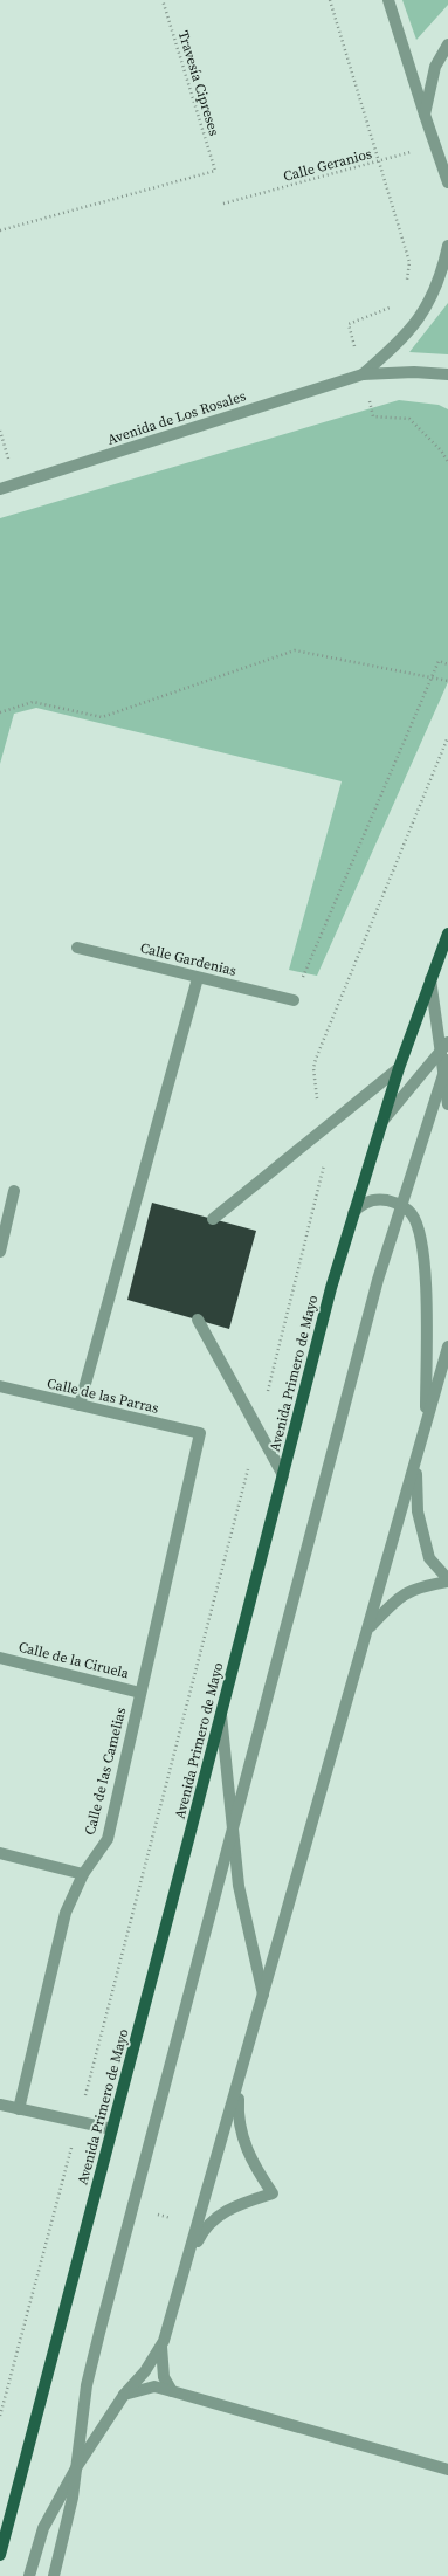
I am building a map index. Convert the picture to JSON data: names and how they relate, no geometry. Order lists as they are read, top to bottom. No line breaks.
{"streets":{"main road":["Avenida Primero de Mayo"],"street":["Avenida de Los Rosales","Calle Gardenias","Calle de las Parras","Calle de la Ciruela","Calle de las Camelias"],"path":["Travesía Cipreses","Calle Geranios"]},"crossings":[["Calle de las Parras","Calle de las Camelias"],["Calle de la Ciruela","Calle de las Camelias"]]}
